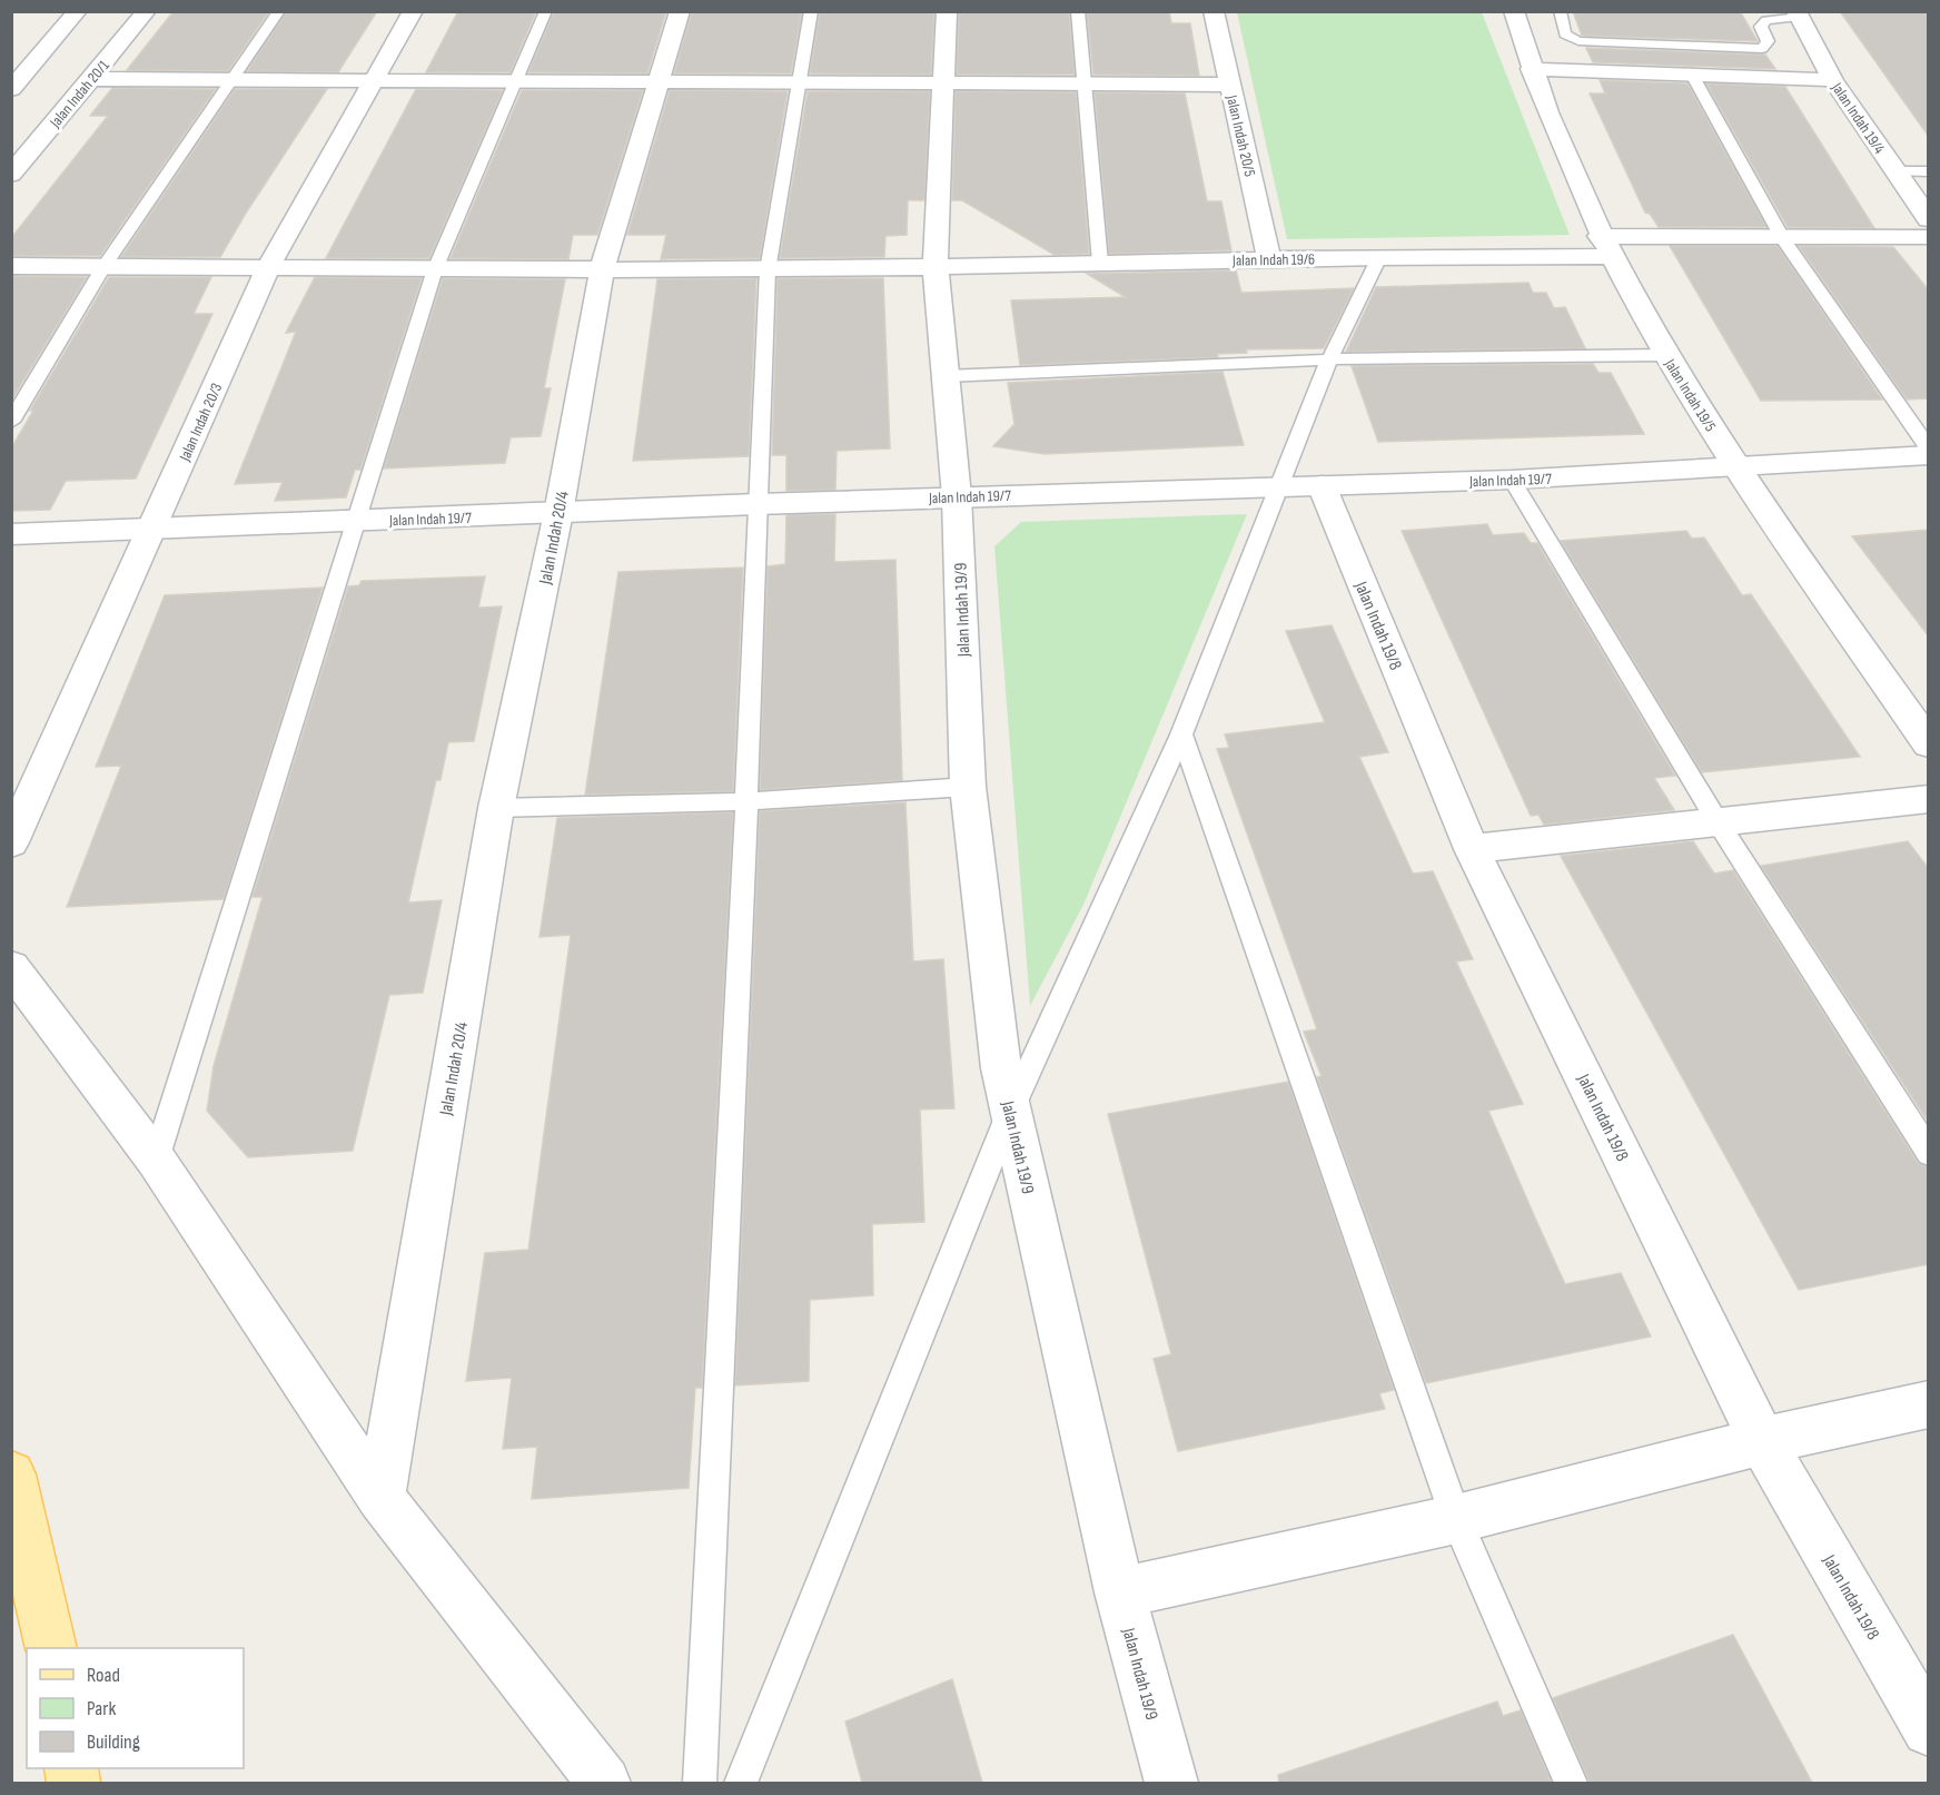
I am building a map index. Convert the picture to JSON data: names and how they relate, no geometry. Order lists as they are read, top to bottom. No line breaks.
{"streets":{"street":["Jalan Indah 20/1","Jalan Indah 19/4","Jalan Indah 20/5","Jalan Indah 19/6","Jalan Indah 19/5","Jalan Indah 20/3","Jalan Indah 19/7","Jalan Indah 20/4","Jalan Indah 19/9","Jalan Indah 19/8"]},"crossings":[["Jalan Indah 20/5","Jalan Indah 19/6"],["Jalan Indah 19/6","Jalan Indah 19/5"],["Jalan Indah 19/6","Jalan Indah 20/3"],["Jalan Indah 19/6","Jalan Indah 20/4"],["Jalan Indah 19/6","Jalan Indah 19/9"],["Jalan Indah 19/5","Jalan Indah 19/7"],["Jalan Indah 20/3","Jalan Indah 19/7"],["Jalan Indah 19/7","Jalan Indah 20/4"],["Jalan Indah 19/7","Jalan Indah 19/9"],["Jalan Indah 19/7","Jalan Indah 19/8"]],"legend":["Road","Park","Building"]}
